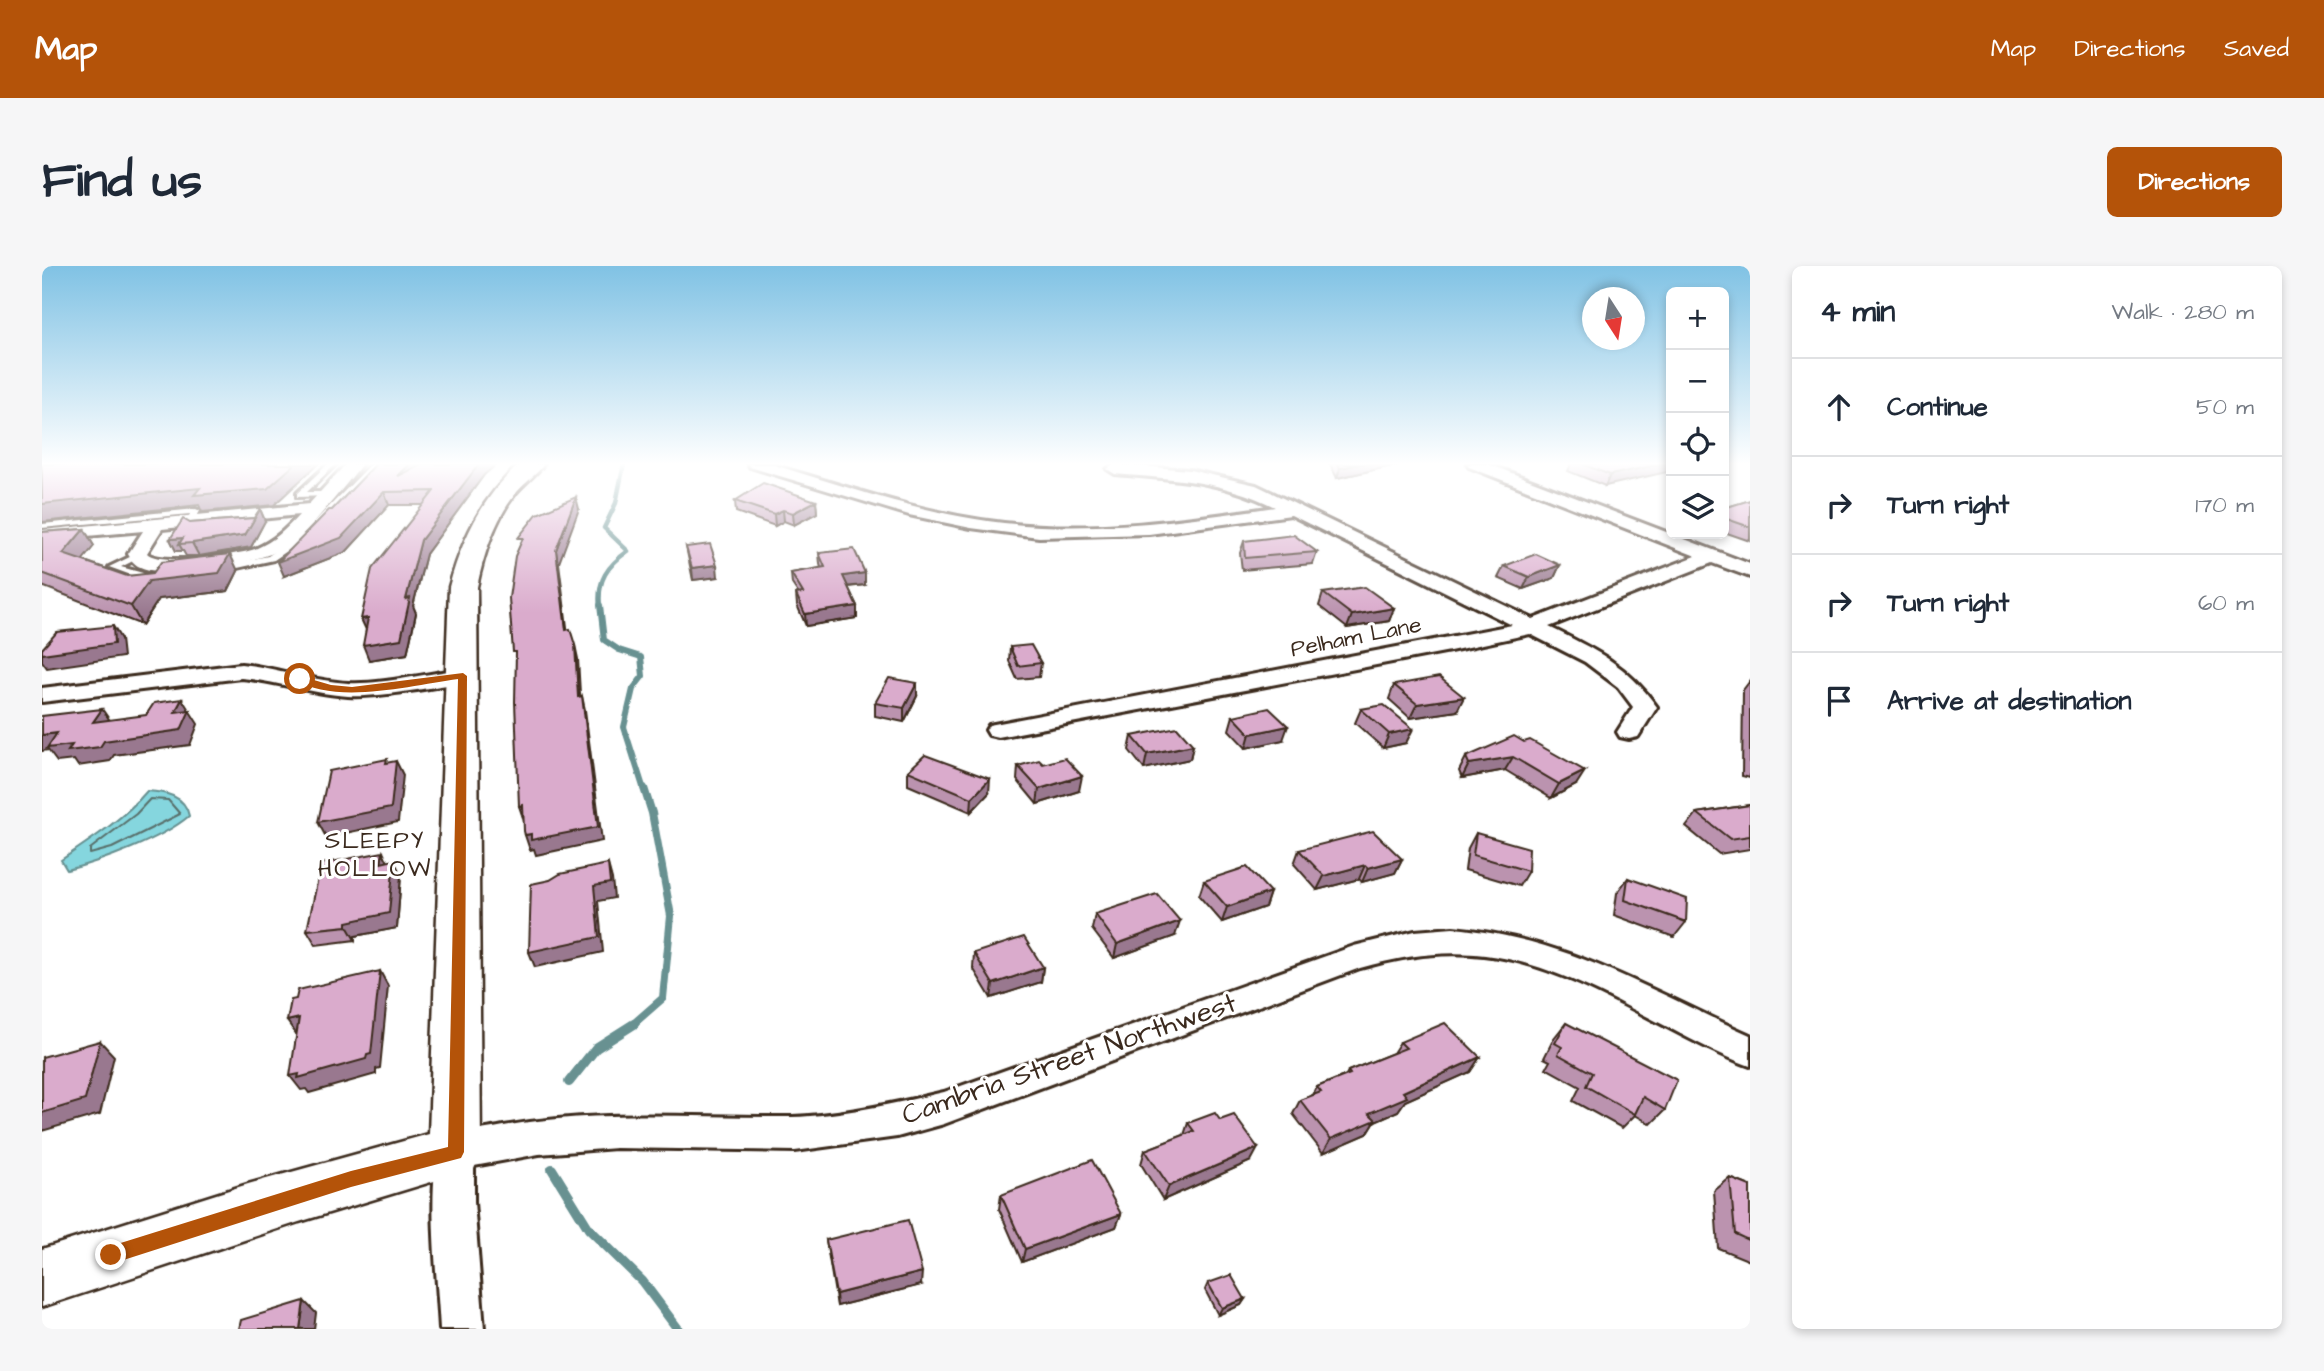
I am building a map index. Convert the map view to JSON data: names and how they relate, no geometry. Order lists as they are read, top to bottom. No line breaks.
{"streets":{"street":["Pelham Lane","Cambria Street Northwest"]},"districts":["SLEEPY HOLLOW"],"north":"bottom","page":{"header":"Map","nav":["Map","Directions","Saved"],"buttons":"Directions","title":"Find us","heading":["4 min","Walk · 280 m"],"map_buttons":["+","−"],"list":[["Continue","50 m"],["Turn right","170 m"],["Turn right","60 m"],"Arrive at destination"]}}
